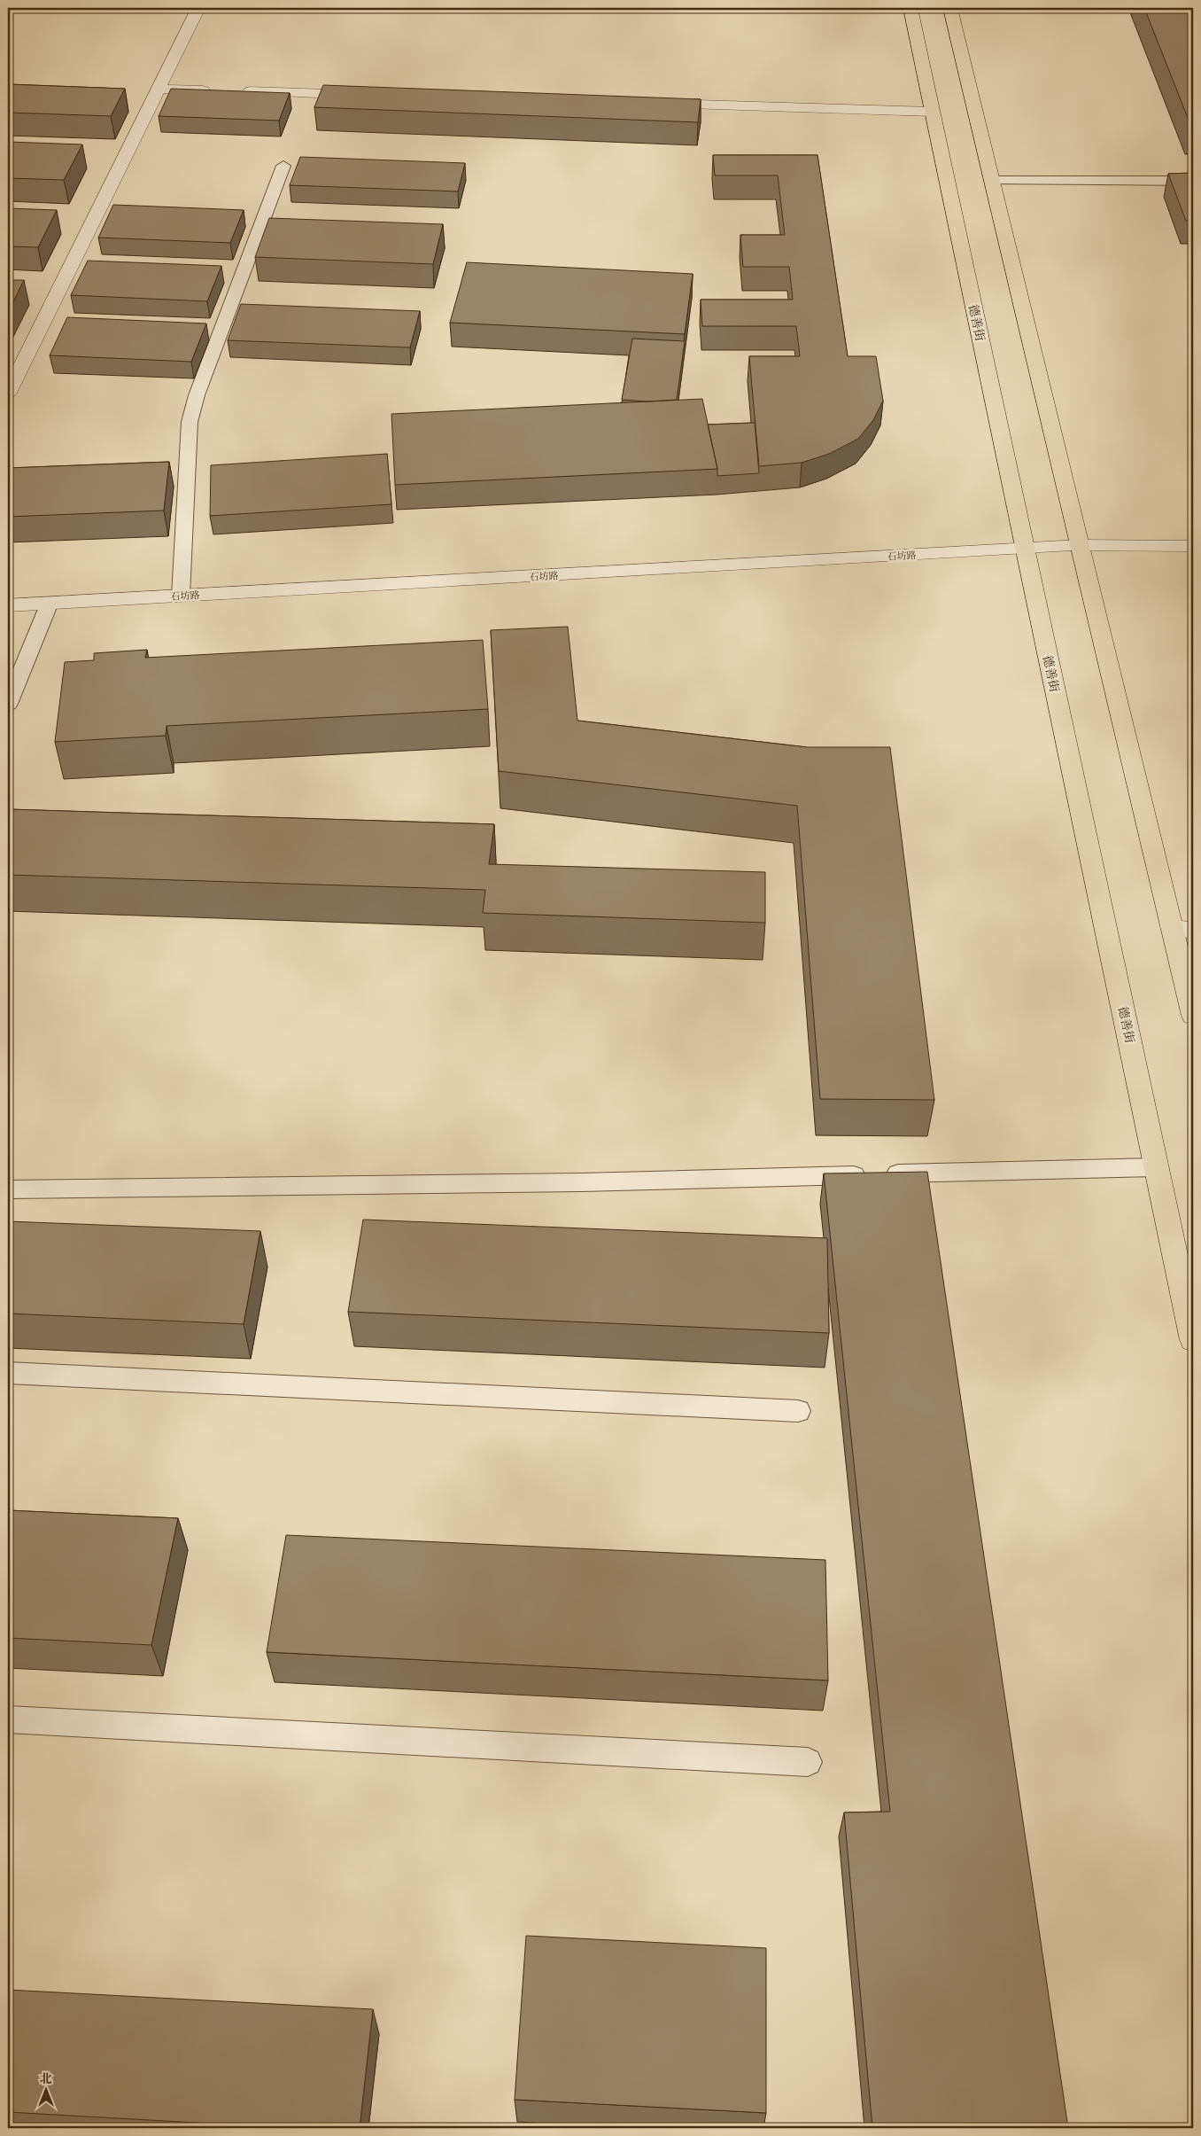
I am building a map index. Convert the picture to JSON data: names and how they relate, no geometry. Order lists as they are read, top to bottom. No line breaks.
{"streets":{"main road":["德善街"],"street":["石坊路"]},"crossings":[["德善街","石坊路"]],"north":"top"}
